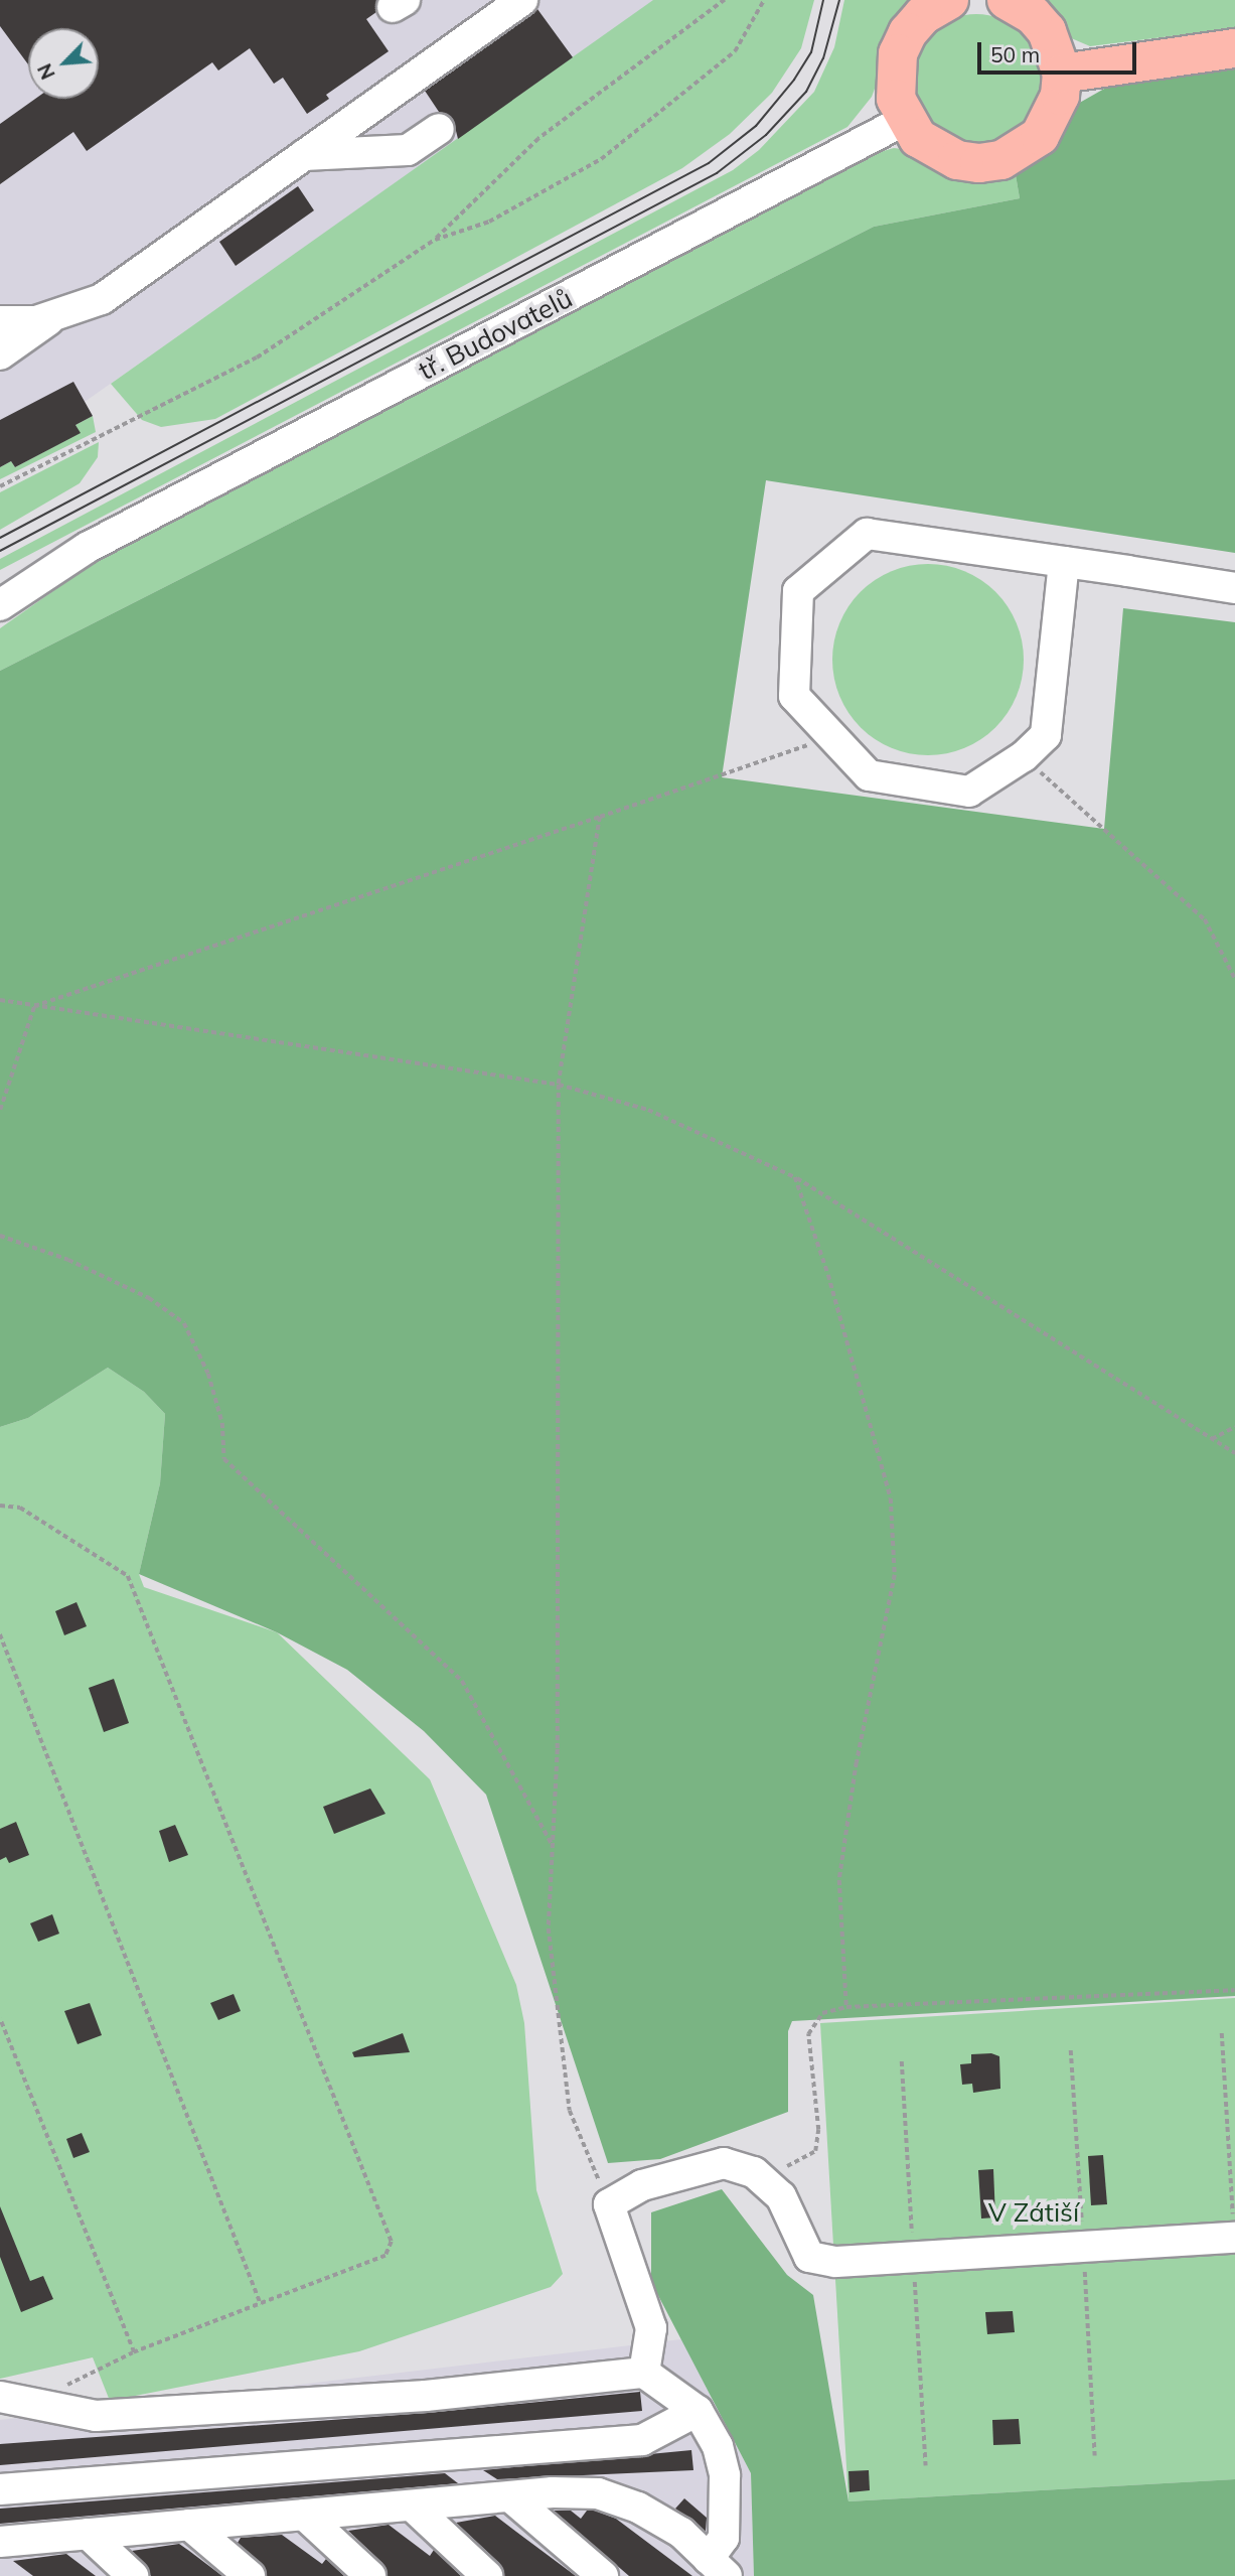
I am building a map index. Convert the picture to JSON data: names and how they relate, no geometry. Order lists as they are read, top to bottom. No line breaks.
{"streets":{"street":["tř. Budovatelů"]},"parks":["V Zátiší"],"scale_bar":"50 m","north":"bottom left"}
